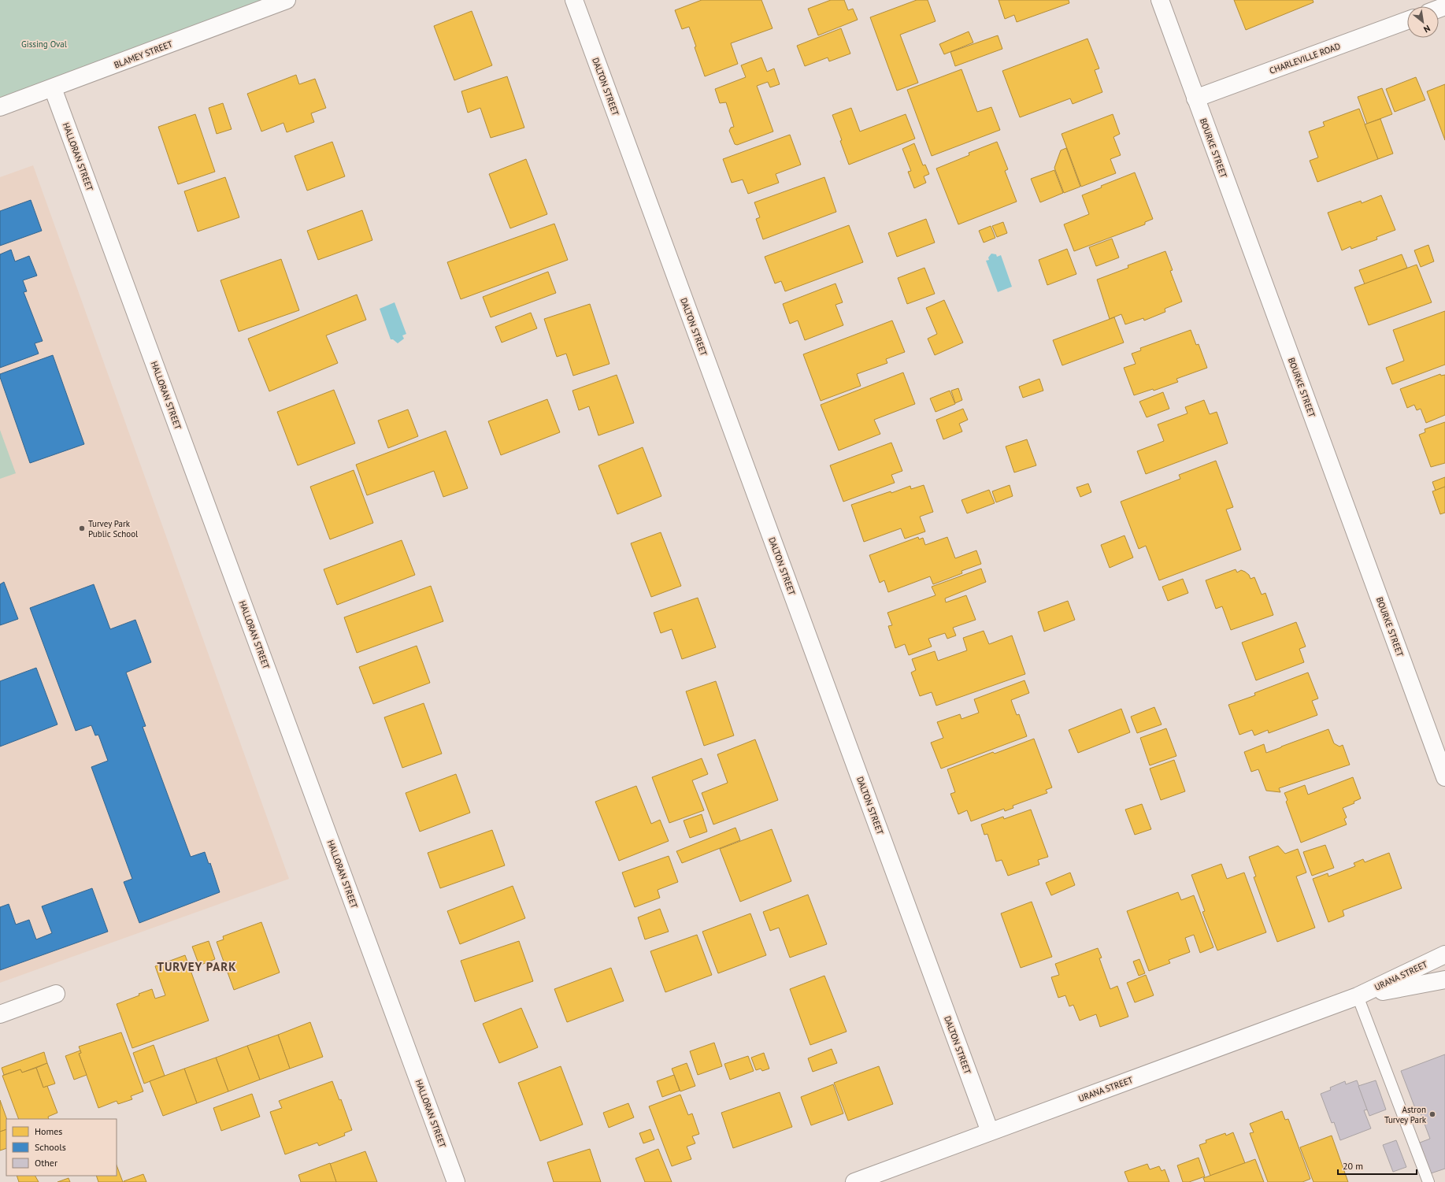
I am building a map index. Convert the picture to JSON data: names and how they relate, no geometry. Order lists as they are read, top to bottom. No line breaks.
{"streets":{"street":["BLAMEY STREET","CHARLEVILLE ROAD","DALTON STREET","BOURKE STREET","HALLORAN STREET","URANA STREET"]},"crossings":[["BLAMEY STREET","HALLORAN STREET"],["CHARLEVILLE ROAD","BOURKE STREET"],["DALTON STREET","URANA STREET"]],"districts":["TURVEY PARK"],"parks":["Gissing Oval"],"places":["Turvey Park Public School","Astron Turvey Park"],"legend":["Homes","Schools","Other"],"scale_bar":"20 m","north":"bottom right"}
